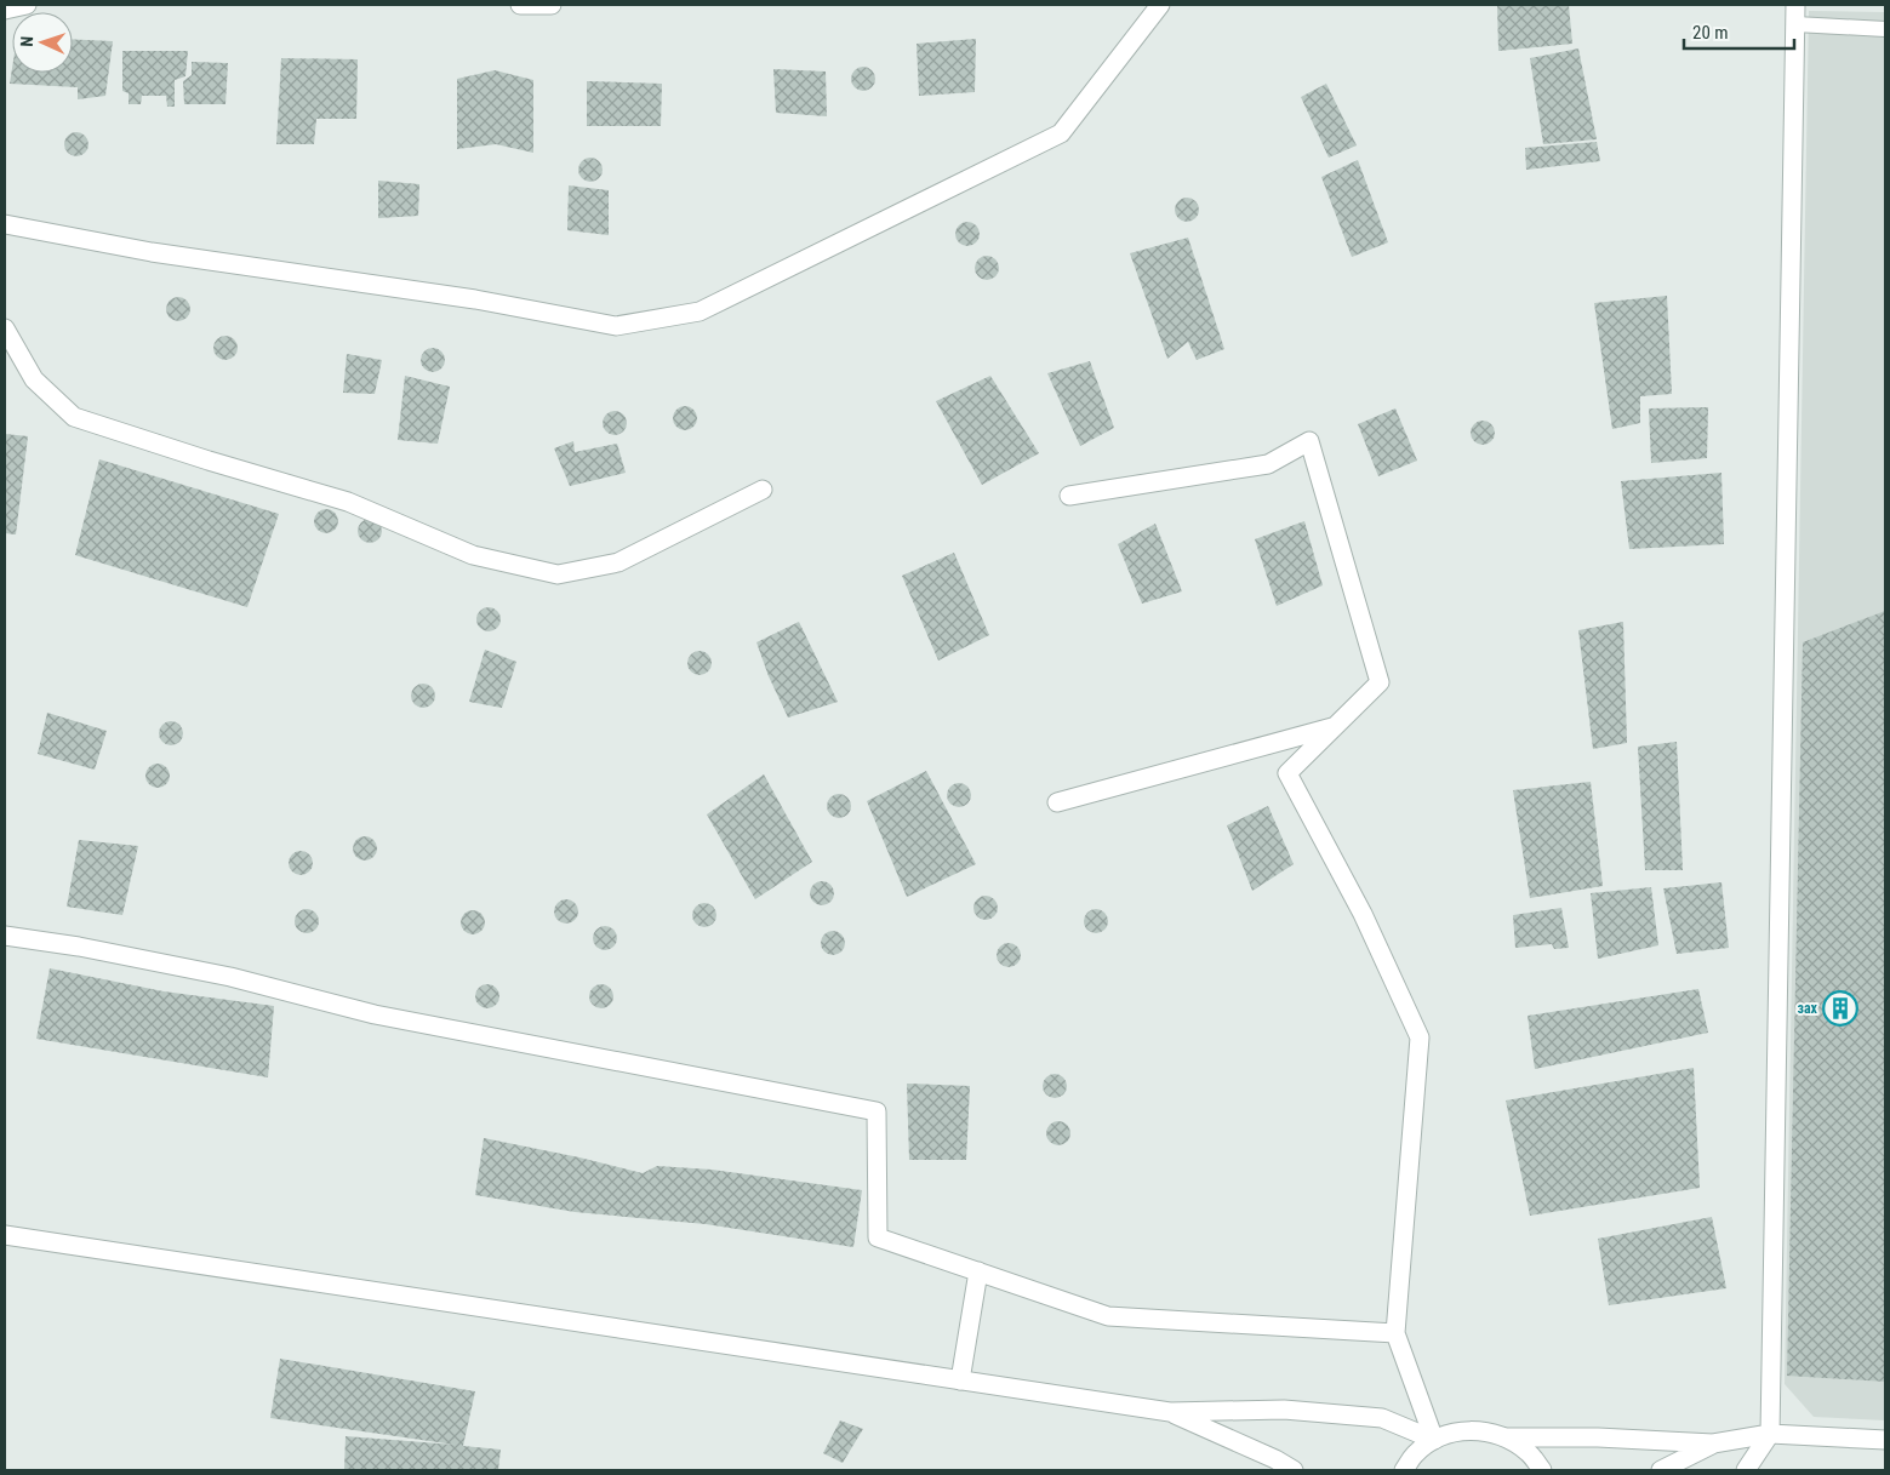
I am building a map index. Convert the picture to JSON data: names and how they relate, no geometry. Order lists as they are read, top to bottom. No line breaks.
{"places":{"building":["зах"]},"scale_bar":"20 m","north":"left"}
